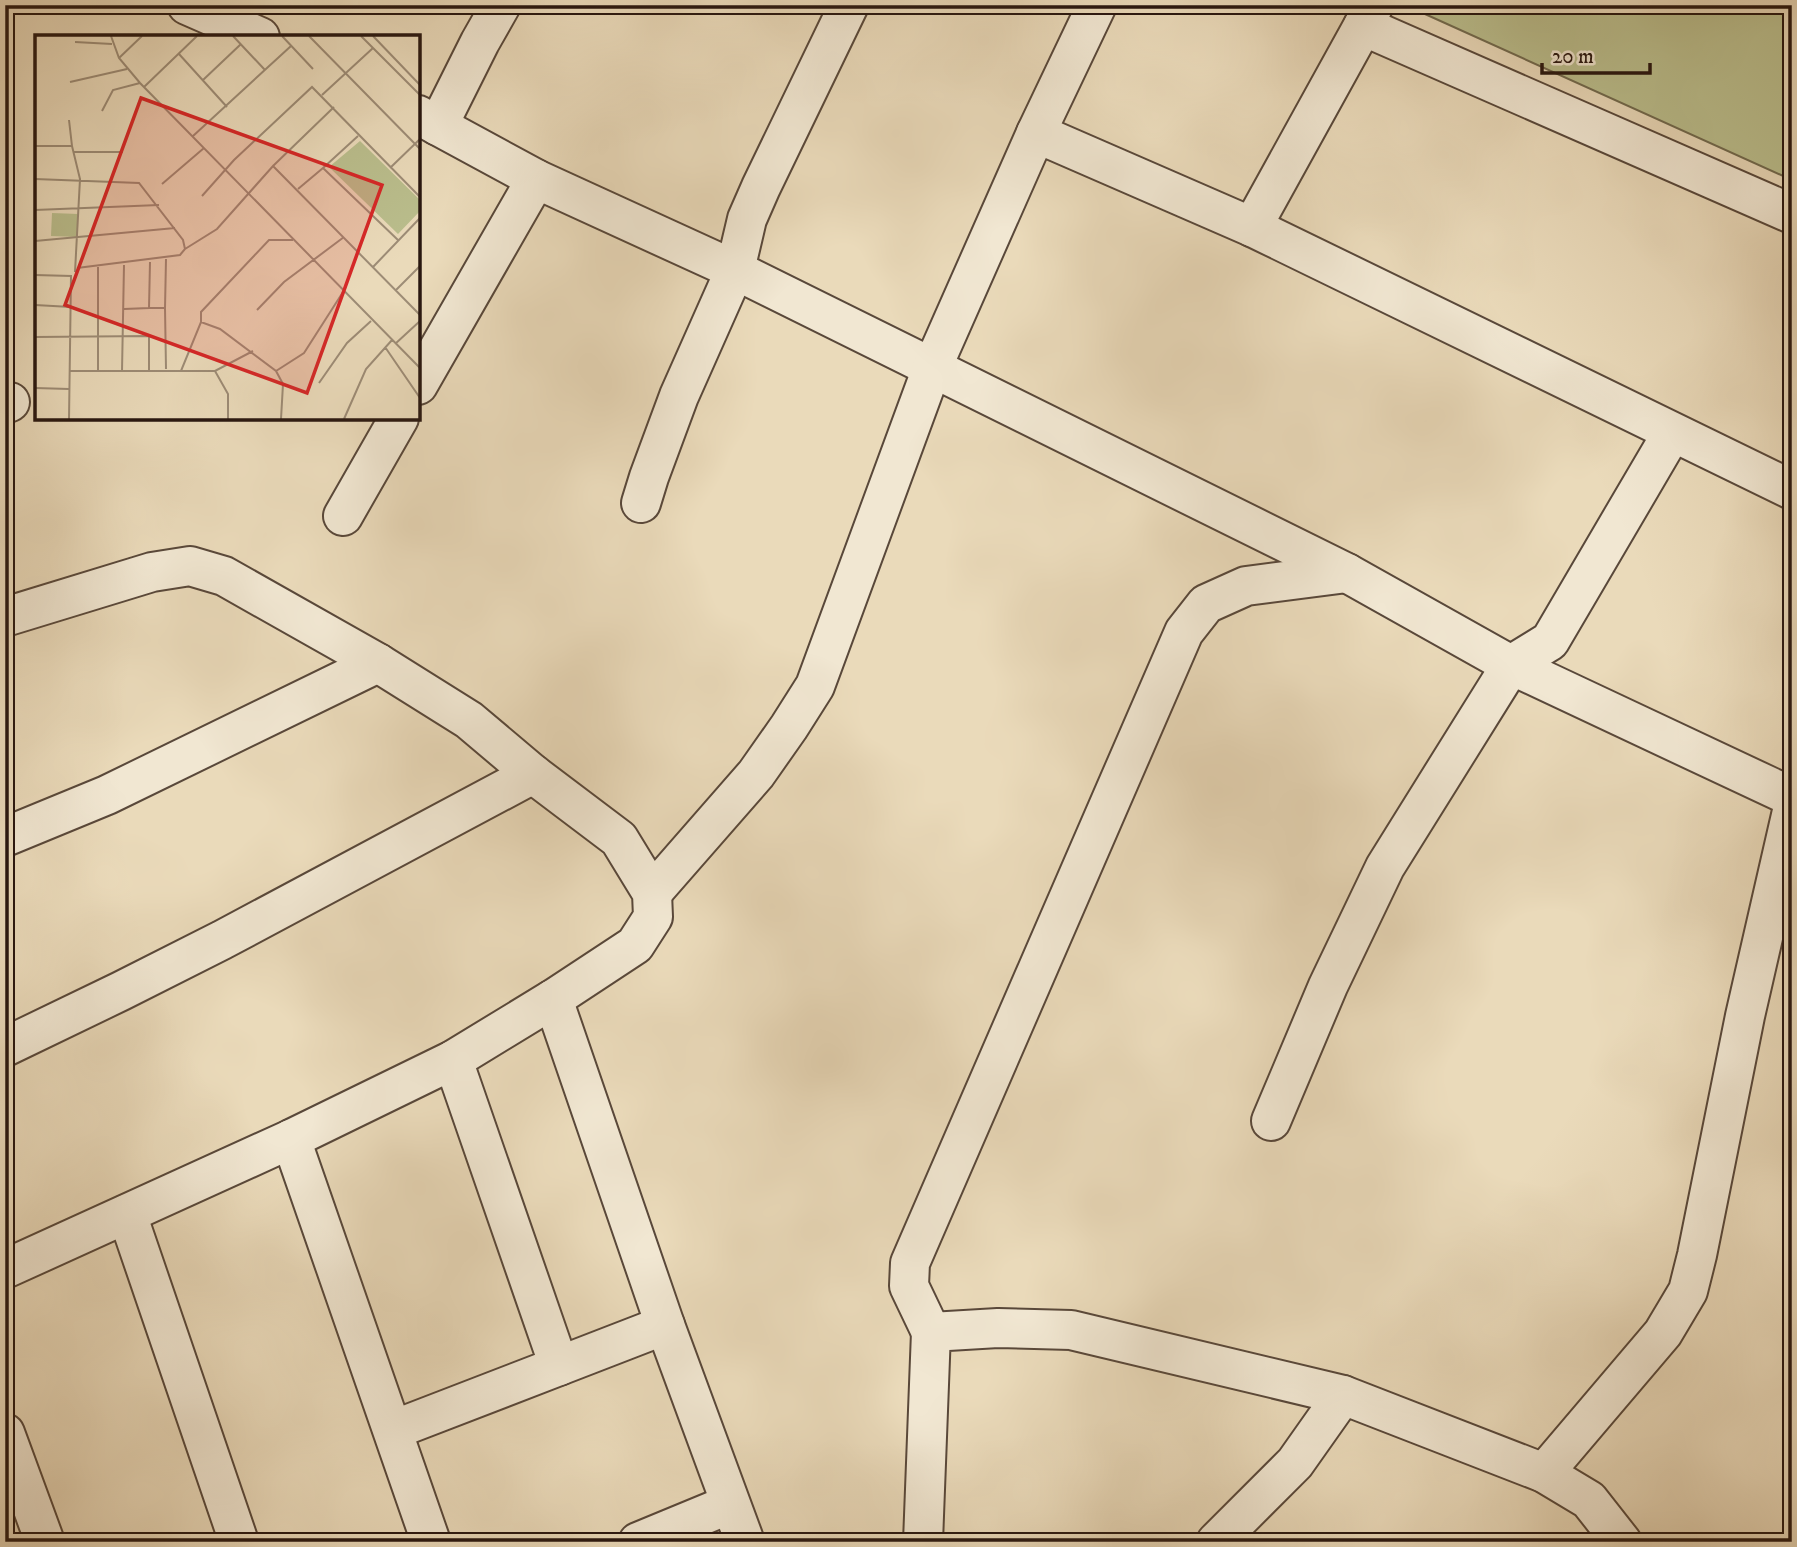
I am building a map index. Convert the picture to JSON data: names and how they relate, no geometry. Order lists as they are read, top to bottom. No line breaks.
{"scale_bar":"20 m"}
